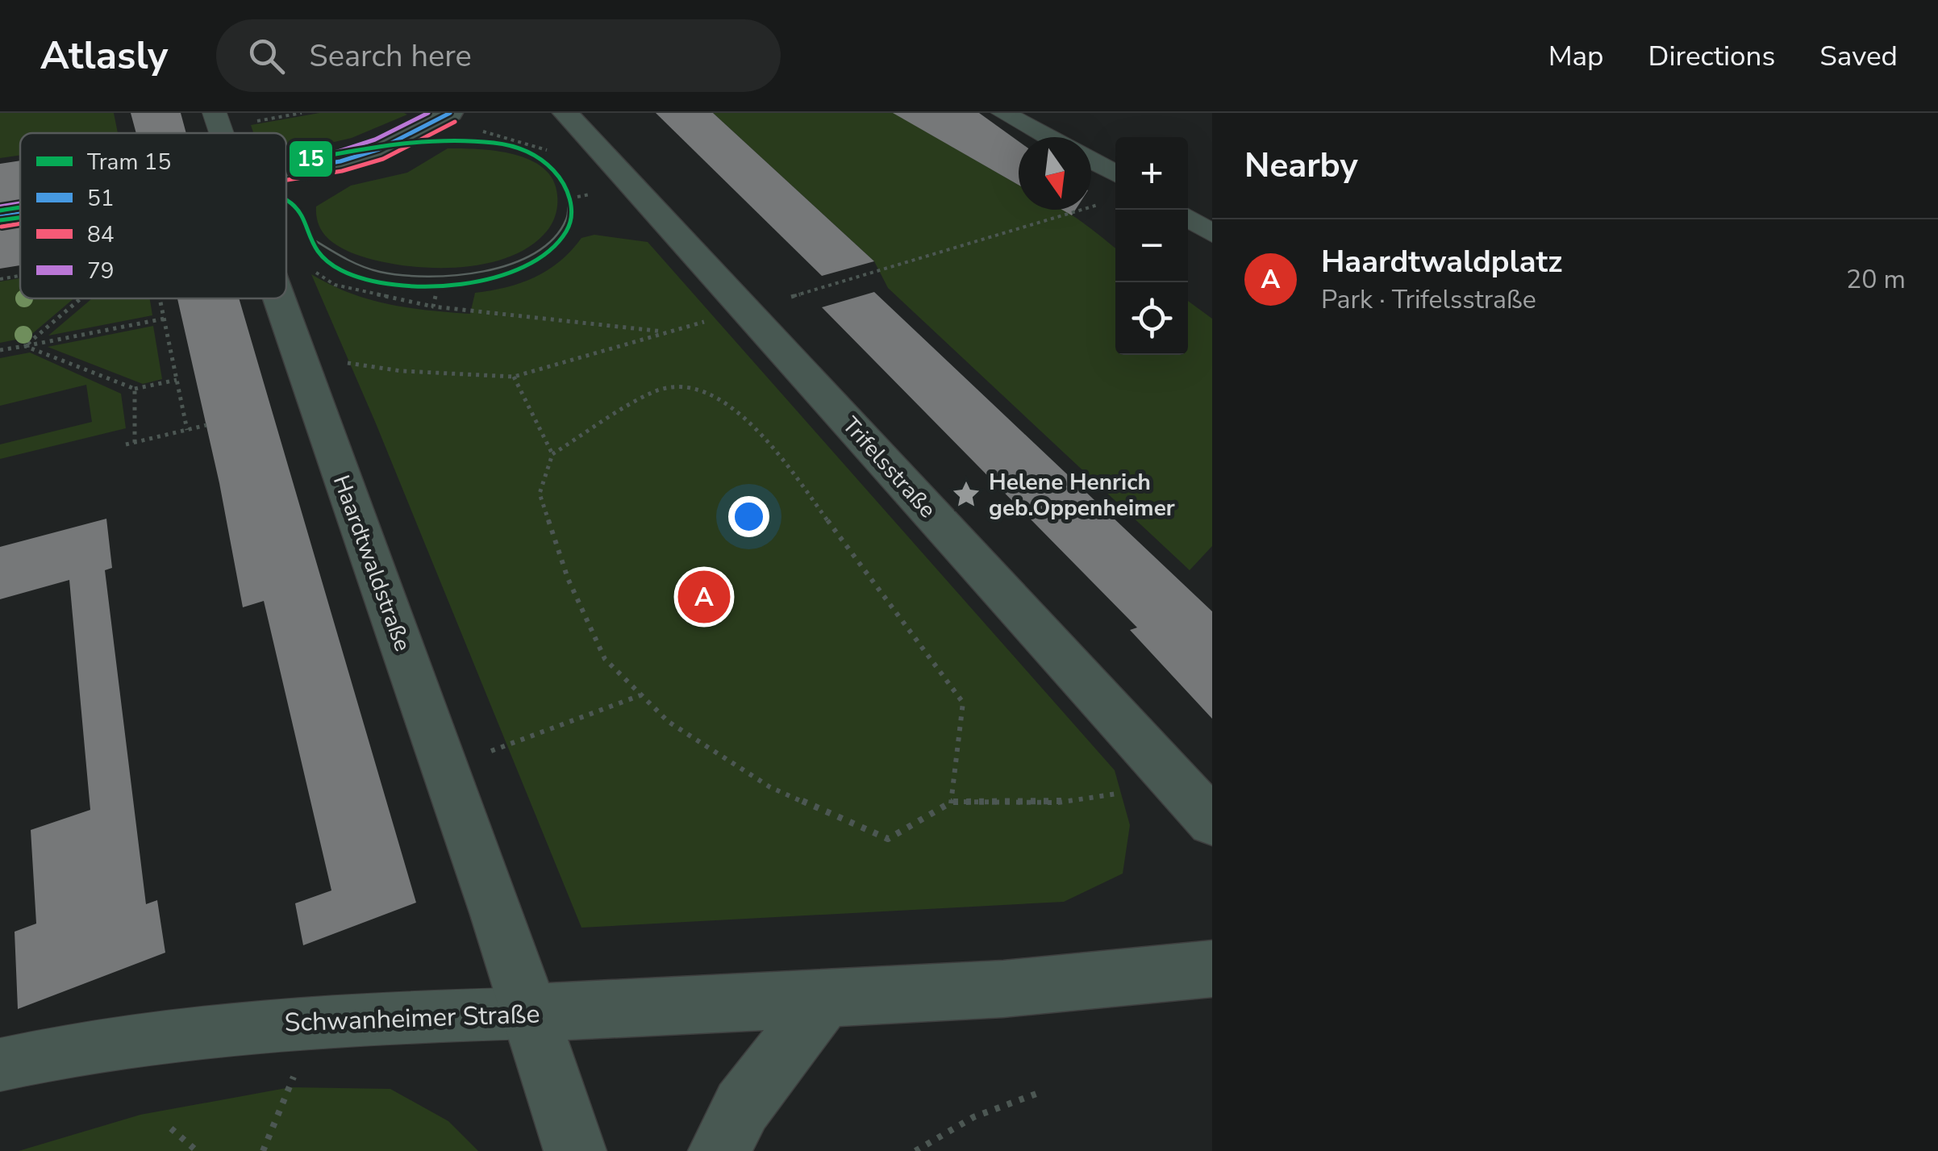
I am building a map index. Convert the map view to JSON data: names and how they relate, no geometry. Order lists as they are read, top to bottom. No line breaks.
{"streets":{"street":["Trifelsstraße","Haardtwaldstraße","Schwanheimer Straße"]},"crossings":[["Haardtwaldstraße","Schwanheimer Straße"]],"places":{"place":["Helene Henrich geb.Oppenheimer"]},"lines":["transit line 51","transit line 79","transit line 84","tram line 15"],"legend":["Tram 15","51","84","79"],"north":"bottom","page":{"header":"Atlasly","search":"Search here","nav":["Map","Directions","Saved"],"heading":"Nearby","map_buttons":["+","−"],"list":[{"mark":"A","name":"Haardtwaldplatz","note":"Park · Trifelsstraße","value":"20 m"}],"pins":"A"}}
